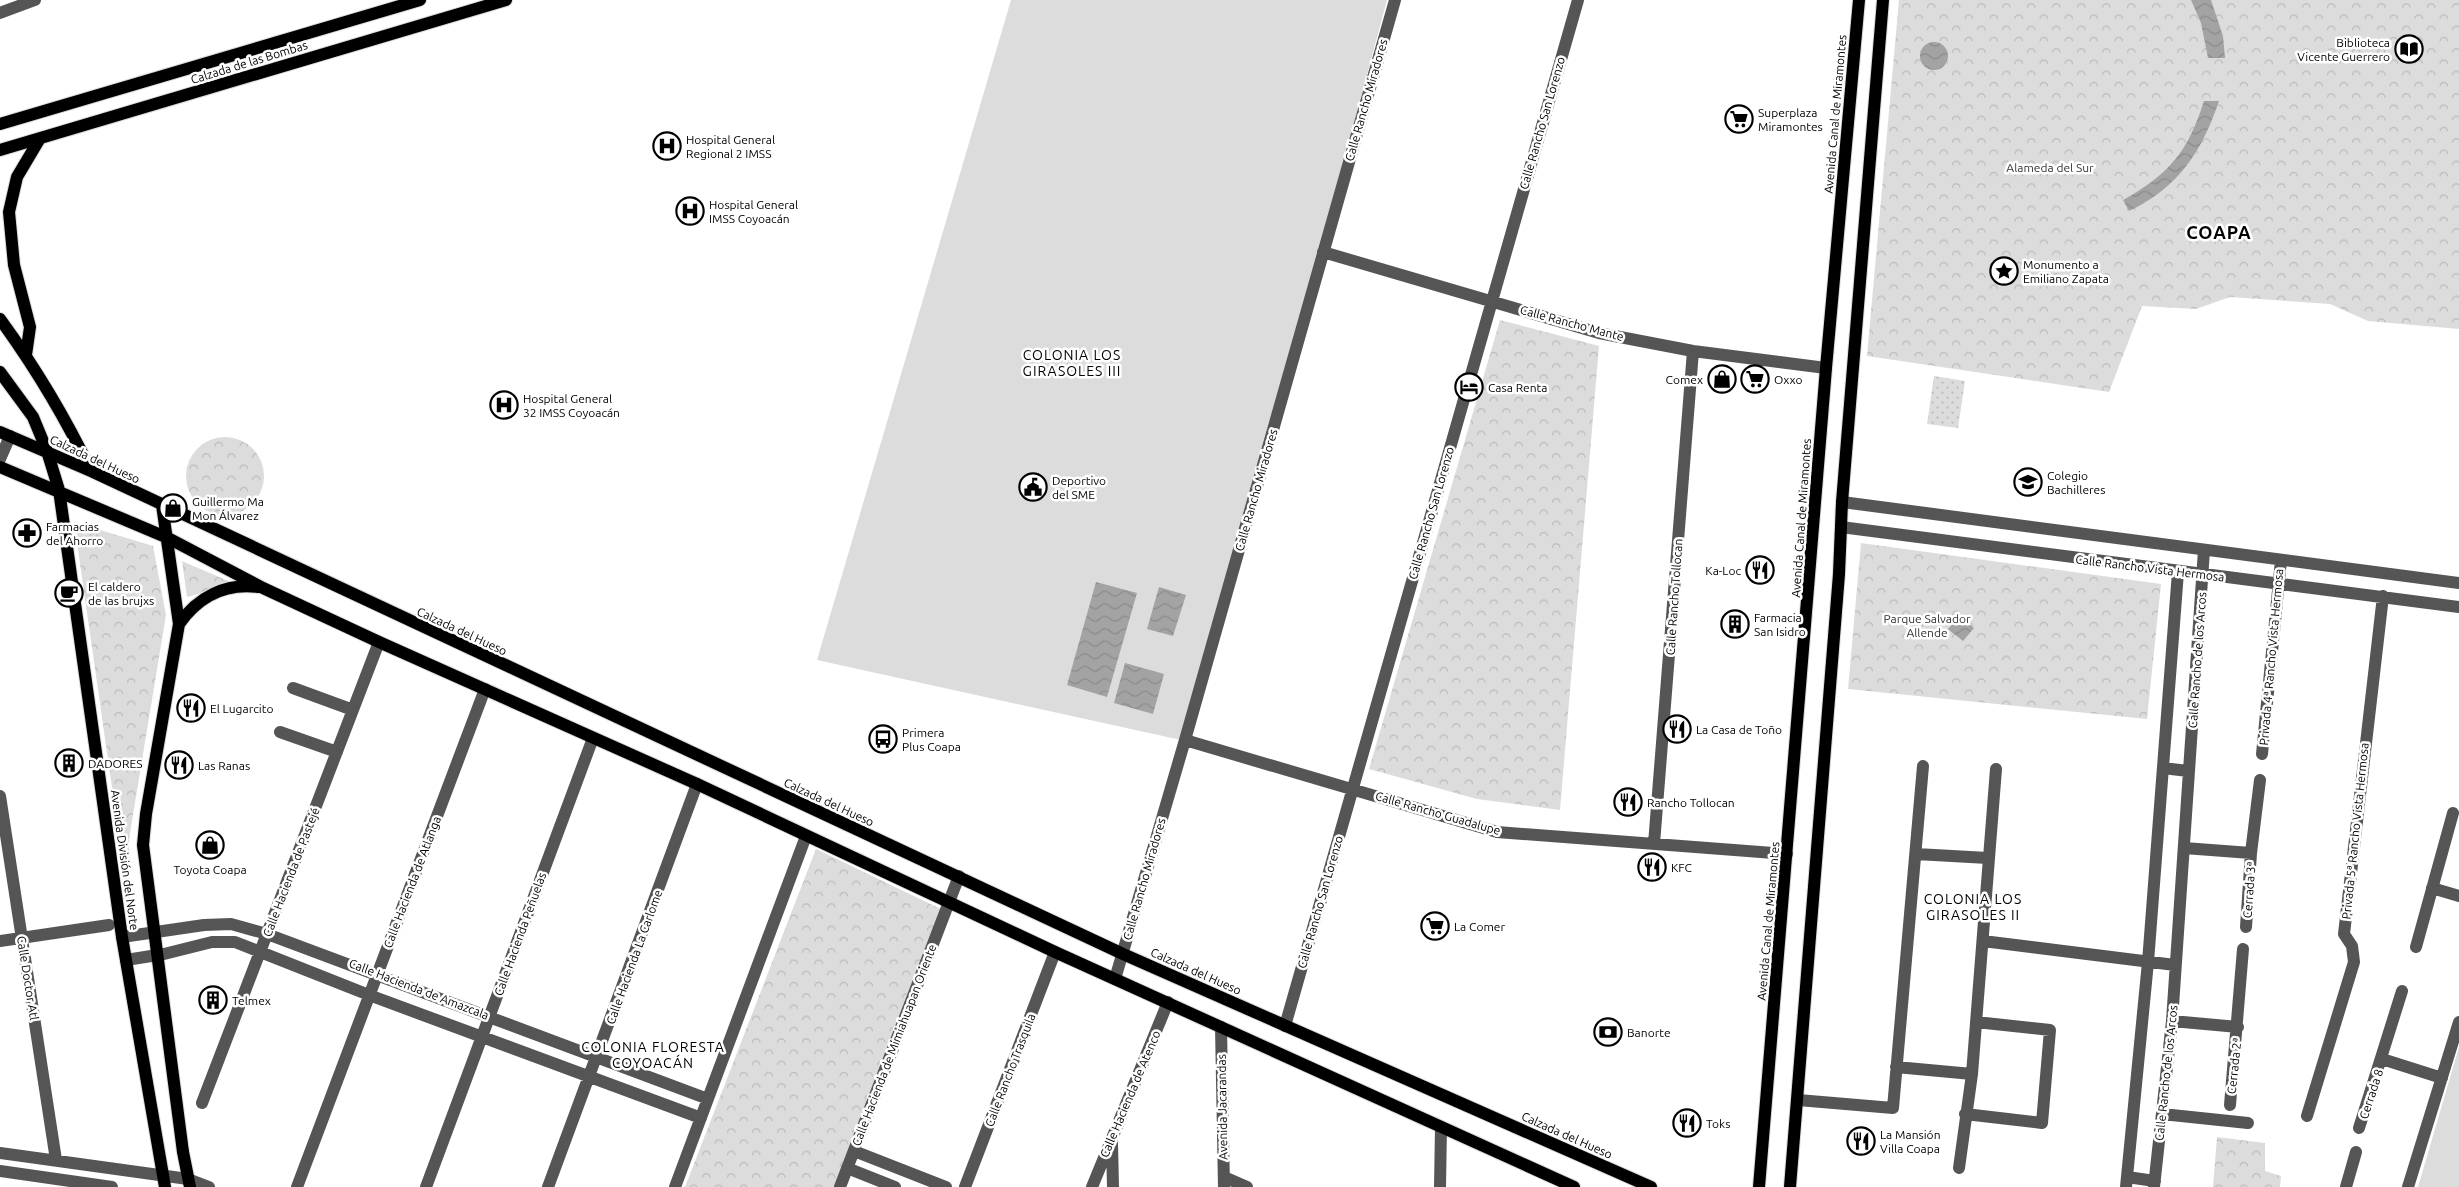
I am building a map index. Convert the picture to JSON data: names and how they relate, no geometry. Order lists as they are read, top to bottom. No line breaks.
{"streets":{"main road":["Calzada de las Bombas","Avenida Canal de Miramontes","Calzada del Hueso","Avenida División del Norte"],"street":["Calle Rancho Miradores","Calle Rancho San Lorenzo","Calle Rancho Mante","Calle Rancho Vista Hermosa","Calle Rancho Tollocan","Privada 4ª Rancho Vista Hermosa","Calle Rancho de los Arcos","Calle Rancho Guadalupe","Privada 5ª Rancho Vista Hermosa","Calle Hacienda de Pastejé","Calle Hacienda de Atlanga","Cerrada 3ª","Calle Hacienda Peñuelas","Calle Hacienda La Carlome","Calle Doctor Atl","Calle Hacienda de Amazcala","Calle Hacienda de Mimiahuapan Oriente","Cerrada 2ª","Calle Rancho Trasquila","Calle Hacienda de Atenco","Cerrada 8","Avenida Jacarandas"]},"crossings":[["Calle Rancho Miradores","Calle Rancho Mante"],["Calle Rancho Miradores","Calzada del Hueso"],["Calle Rancho Miradores","Calle Rancho Guadalupe"],["Avenida Canal de Miramontes","Calle Rancho Mante"],["Avenida Canal de Miramontes","Calle Rancho Guadalupe"],["Calle Rancho San Lorenzo","Calle Rancho Mante"],["Calle Rancho San Lorenzo","Calzada del Hueso"],["Calle Rancho San Lorenzo","Calle Rancho Guadalupe"],["Calle Rancho Mante","Calle Rancho Tollocan"],["Calzada del Hueso","Avenida División del Norte"],["Calzada del Hueso","Calle Hacienda de Mimiahuapan Oriente"],["Calle Rancho Vista Hermosa","Privada 4ª Rancho Vista Hermosa"],["Calle Rancho Vista Hermosa","Calle Rancho de los Arcos"],["Calle Rancho Vista Hermosa","Privada 5ª Rancho Vista Hermosa"],["Calle Rancho Tollocan","Calle Rancho Guadalupe"],["Calle Rancho de los Arcos","Cerrada 3ª"],["Calle Rancho de los Arcos","Cerrada 2ª"],["Avenida División del Norte","Calle Hacienda de Amazcala"],["Calle Hacienda de Pastejé","Calle Hacienda de Amazcala"],["Calle Hacienda de Atlanga","Calle Hacienda de Amazcala"],["Calle Hacienda Peñuelas","Calle Hacienda de Amazcala"],["Calle Hacienda La Carlome","Calle Hacienda de Amazcala"]],"districts":["COAPA","COLONIA LOS GIRASOLES III","COLONIA LOS GIRASOLES II","COLONIA FLORESTA COYOACÁN"],"parks":["Alameda del Sur","Parque Salvador Allende"],"places":{"library":["Biblioteca Vicente Guerrero"],"supermarket":["Superplaza Miramontes","Oxxo","La Comer"],"hospital":["Hospital General Regional 2 IMSS","Hospital General IMSS Coyoacán","Hospital General 32 IMSS Coyoacán"],"place":["Monumento a Emiliano Zapata"],"shop":["Comex","Guillermo Ma Mon Álvarez","Toyota Coapa"],"hotel":["Casa Renta"],"school or university":["Colegio Bachilleres"],"public building":["Deportivo del SME"],"pharmacy":["Farmacias del Ahorro"],"restaurant":["Ka-Loc","El Lugarcito","La Casa de Toño","Las Ranas","Rancho Tollocan","KFC","Toks","La Mansión Villa Coapa"],"cafe":["El caldero de las brujxs"],"building":["Farmacia San Isidro","DADORES","Telmex"],"bus stop":["Primera Plus Coapa"],"bank":["Banorte"]}}
